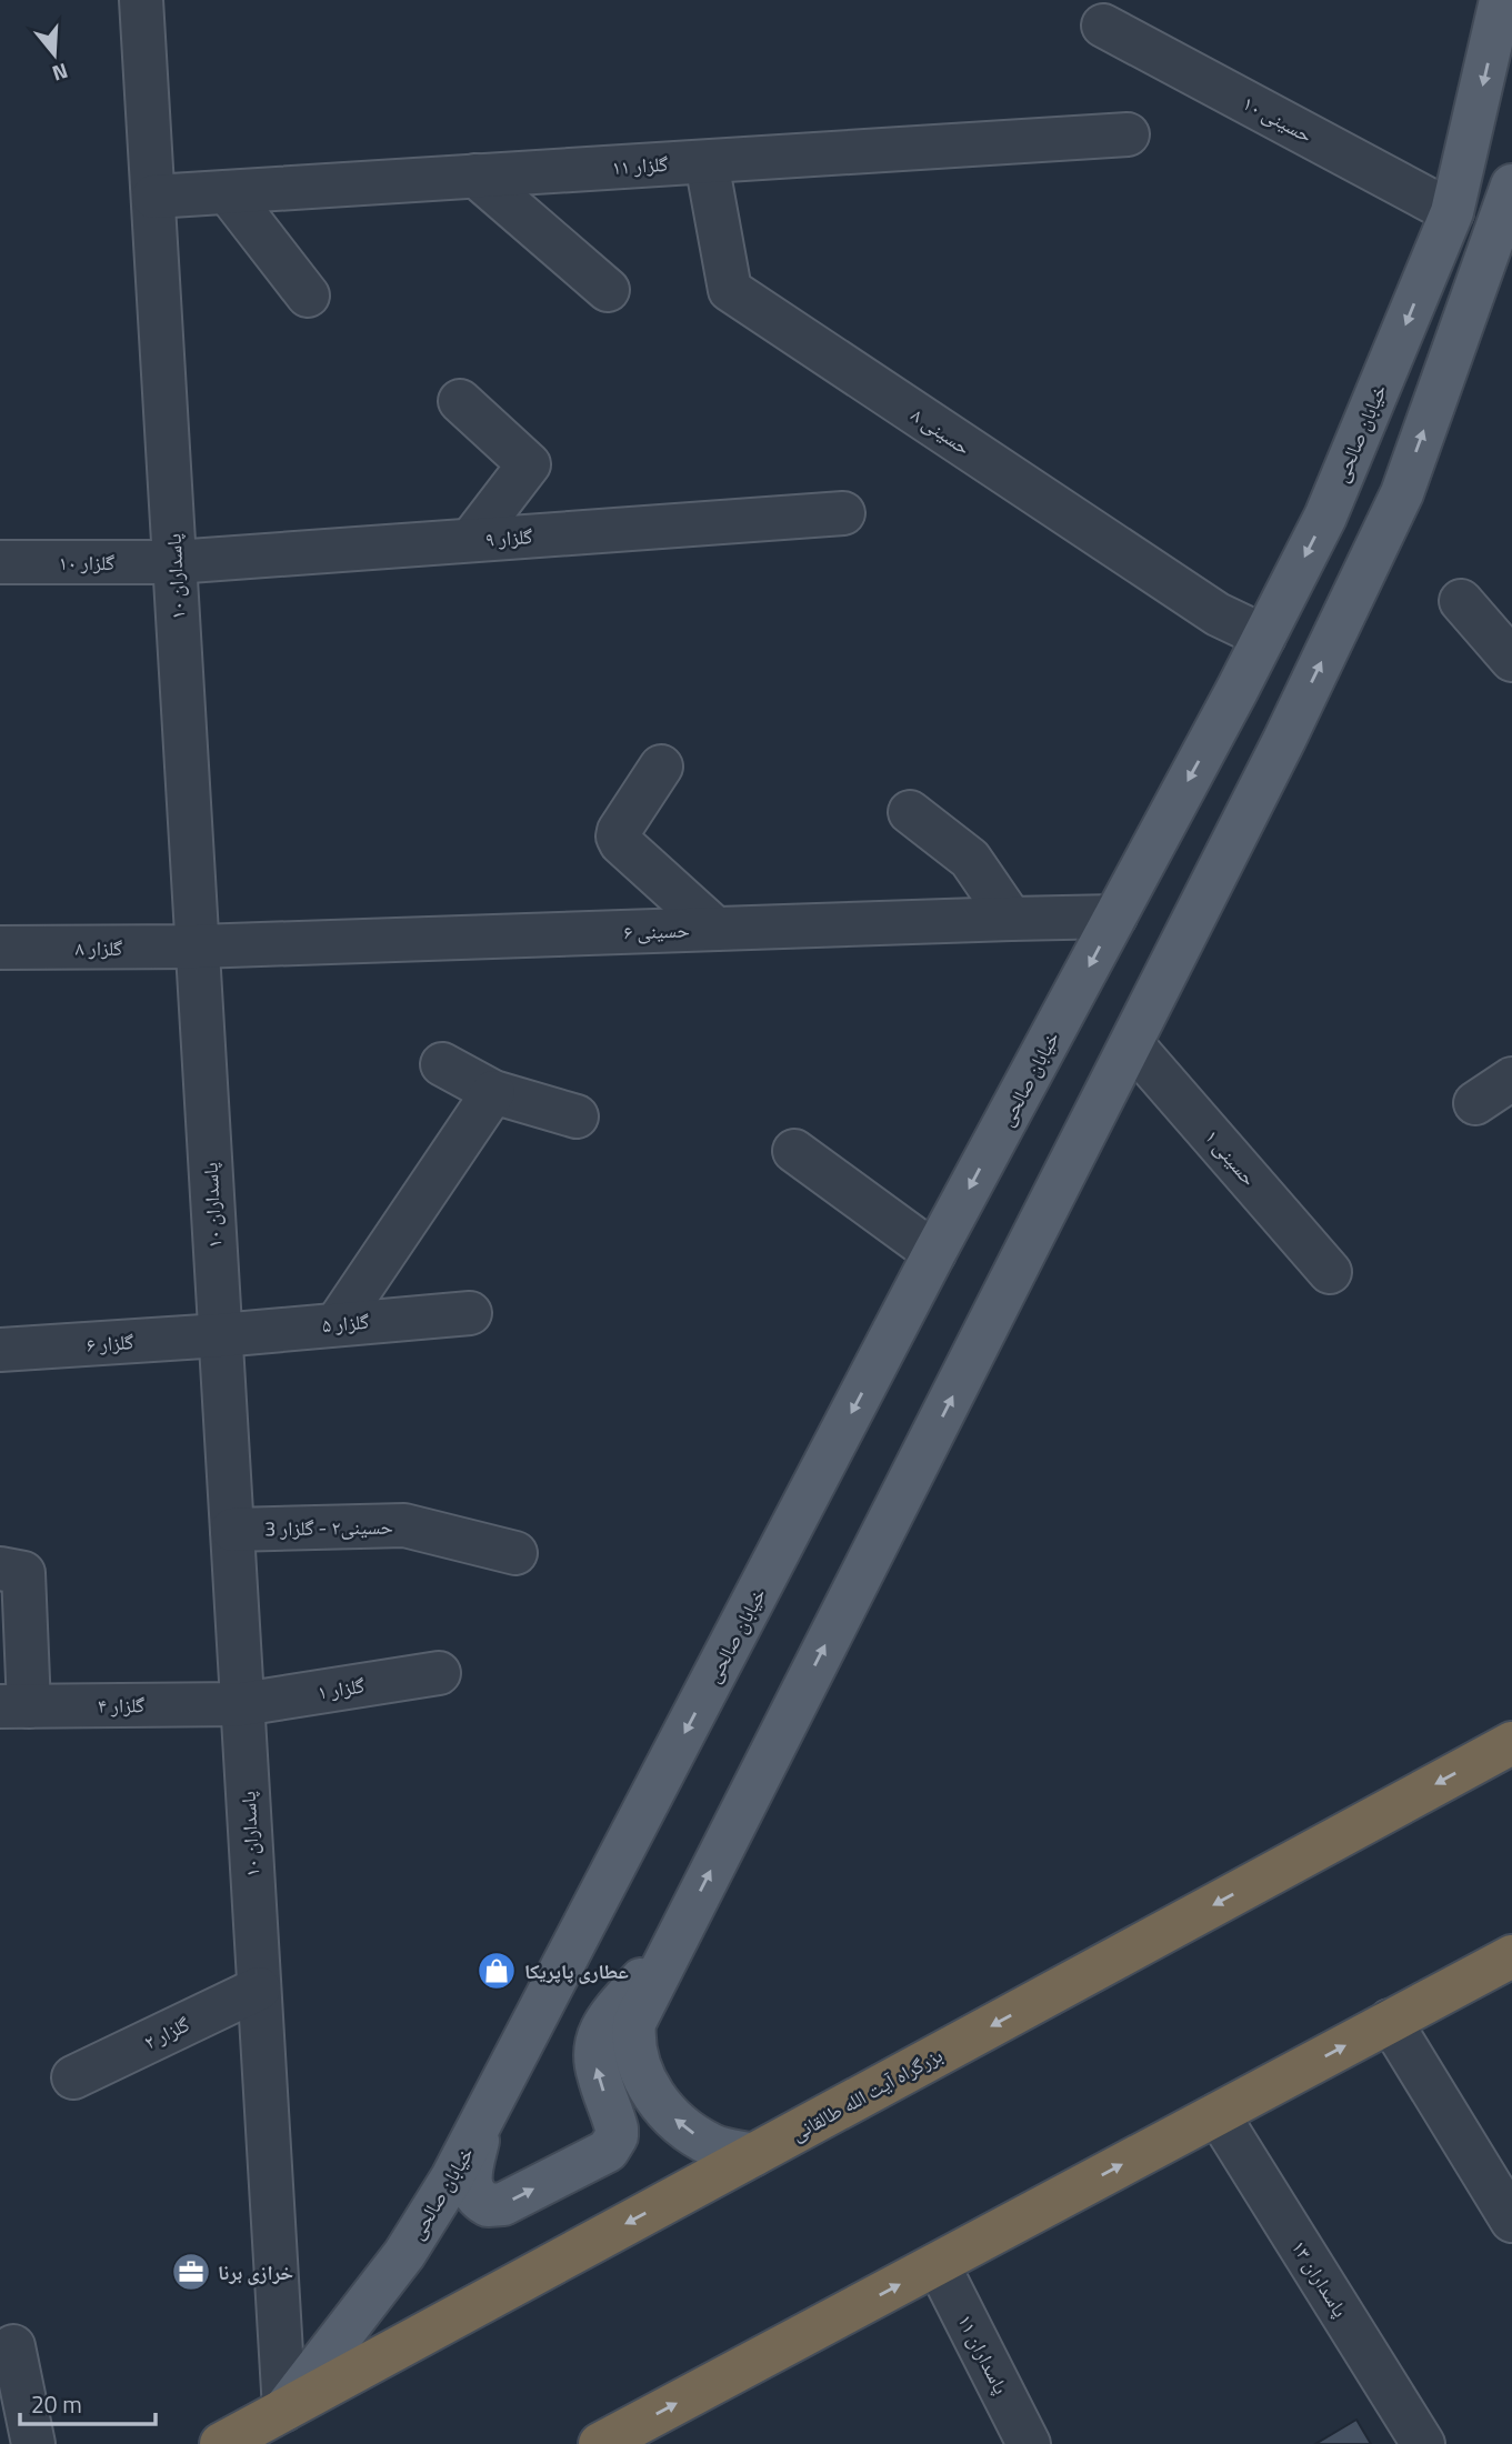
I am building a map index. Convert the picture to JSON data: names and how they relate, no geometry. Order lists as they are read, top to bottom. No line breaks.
{"streets":{"highway":["بزرگراه آیت الله طالقانی"],"main road":["خيابان صالحی","خیابان صالحی"],"street":["حسینی ۱۰","گلزار ١١","حسینی ۸","گلزار ٩","گلزار ۱۰","پاسداران ١٠","حسینی ۶","گلزار ۸","حسینی ۱","گلزار ۵","گلزار ۶","حسینی۲ - گلزار 3","گلزار ۱","گلزار ۴","گلزار ۲","پاسداران ۱۳","پاسداران ١١"]},"crossings":[["حسینی ۱۰","خيابان صالحی"],["گلزار ١١","حسینی ۸"],["گلزار ١١","پاسداران ١٠"],["حسینی ۸","خيابان صالحی"],["خيابان صالحی","خیابان صالحی"],["گلزار ٩","گلزار ۱۰"],["گلزار ٩","پاسداران ١٠"],["گلزار ۱۰","پاسداران ١٠"],["پاسداران ١٠","حسینی ۶"],["پاسداران ١٠","گلزار ۸"],["پاسداران ١٠","خیابان صالحی"],["پاسداران ١٠","گلزار ۵"],["پاسداران ١٠","گلزار ۶"],["پاسداران ١٠","حسینی۲ - گلزار 3"],["پاسداران ١٠","گلزار ۱"],["پاسداران ١٠","گلزار ۴"],["پاسداران ١٠","گلزار ۲"],["پاسداران ١٠","بزرگراه آیت الله طالقانی"],["حسینی ۶","گلزار ۸"],["حسینی ۶","خیابان صالحی"],["خیابان صالحی","بزرگراه آیت الله طالقانی"],["گلزار ۵","گلزار ۶"],["گلزار ۱","گلزار ۴"]],"places":{"shop":["عطاری پاپریکا"],"office":["خرازی برنا"]},"scale_bar":"20 m","north":"bottom"}
